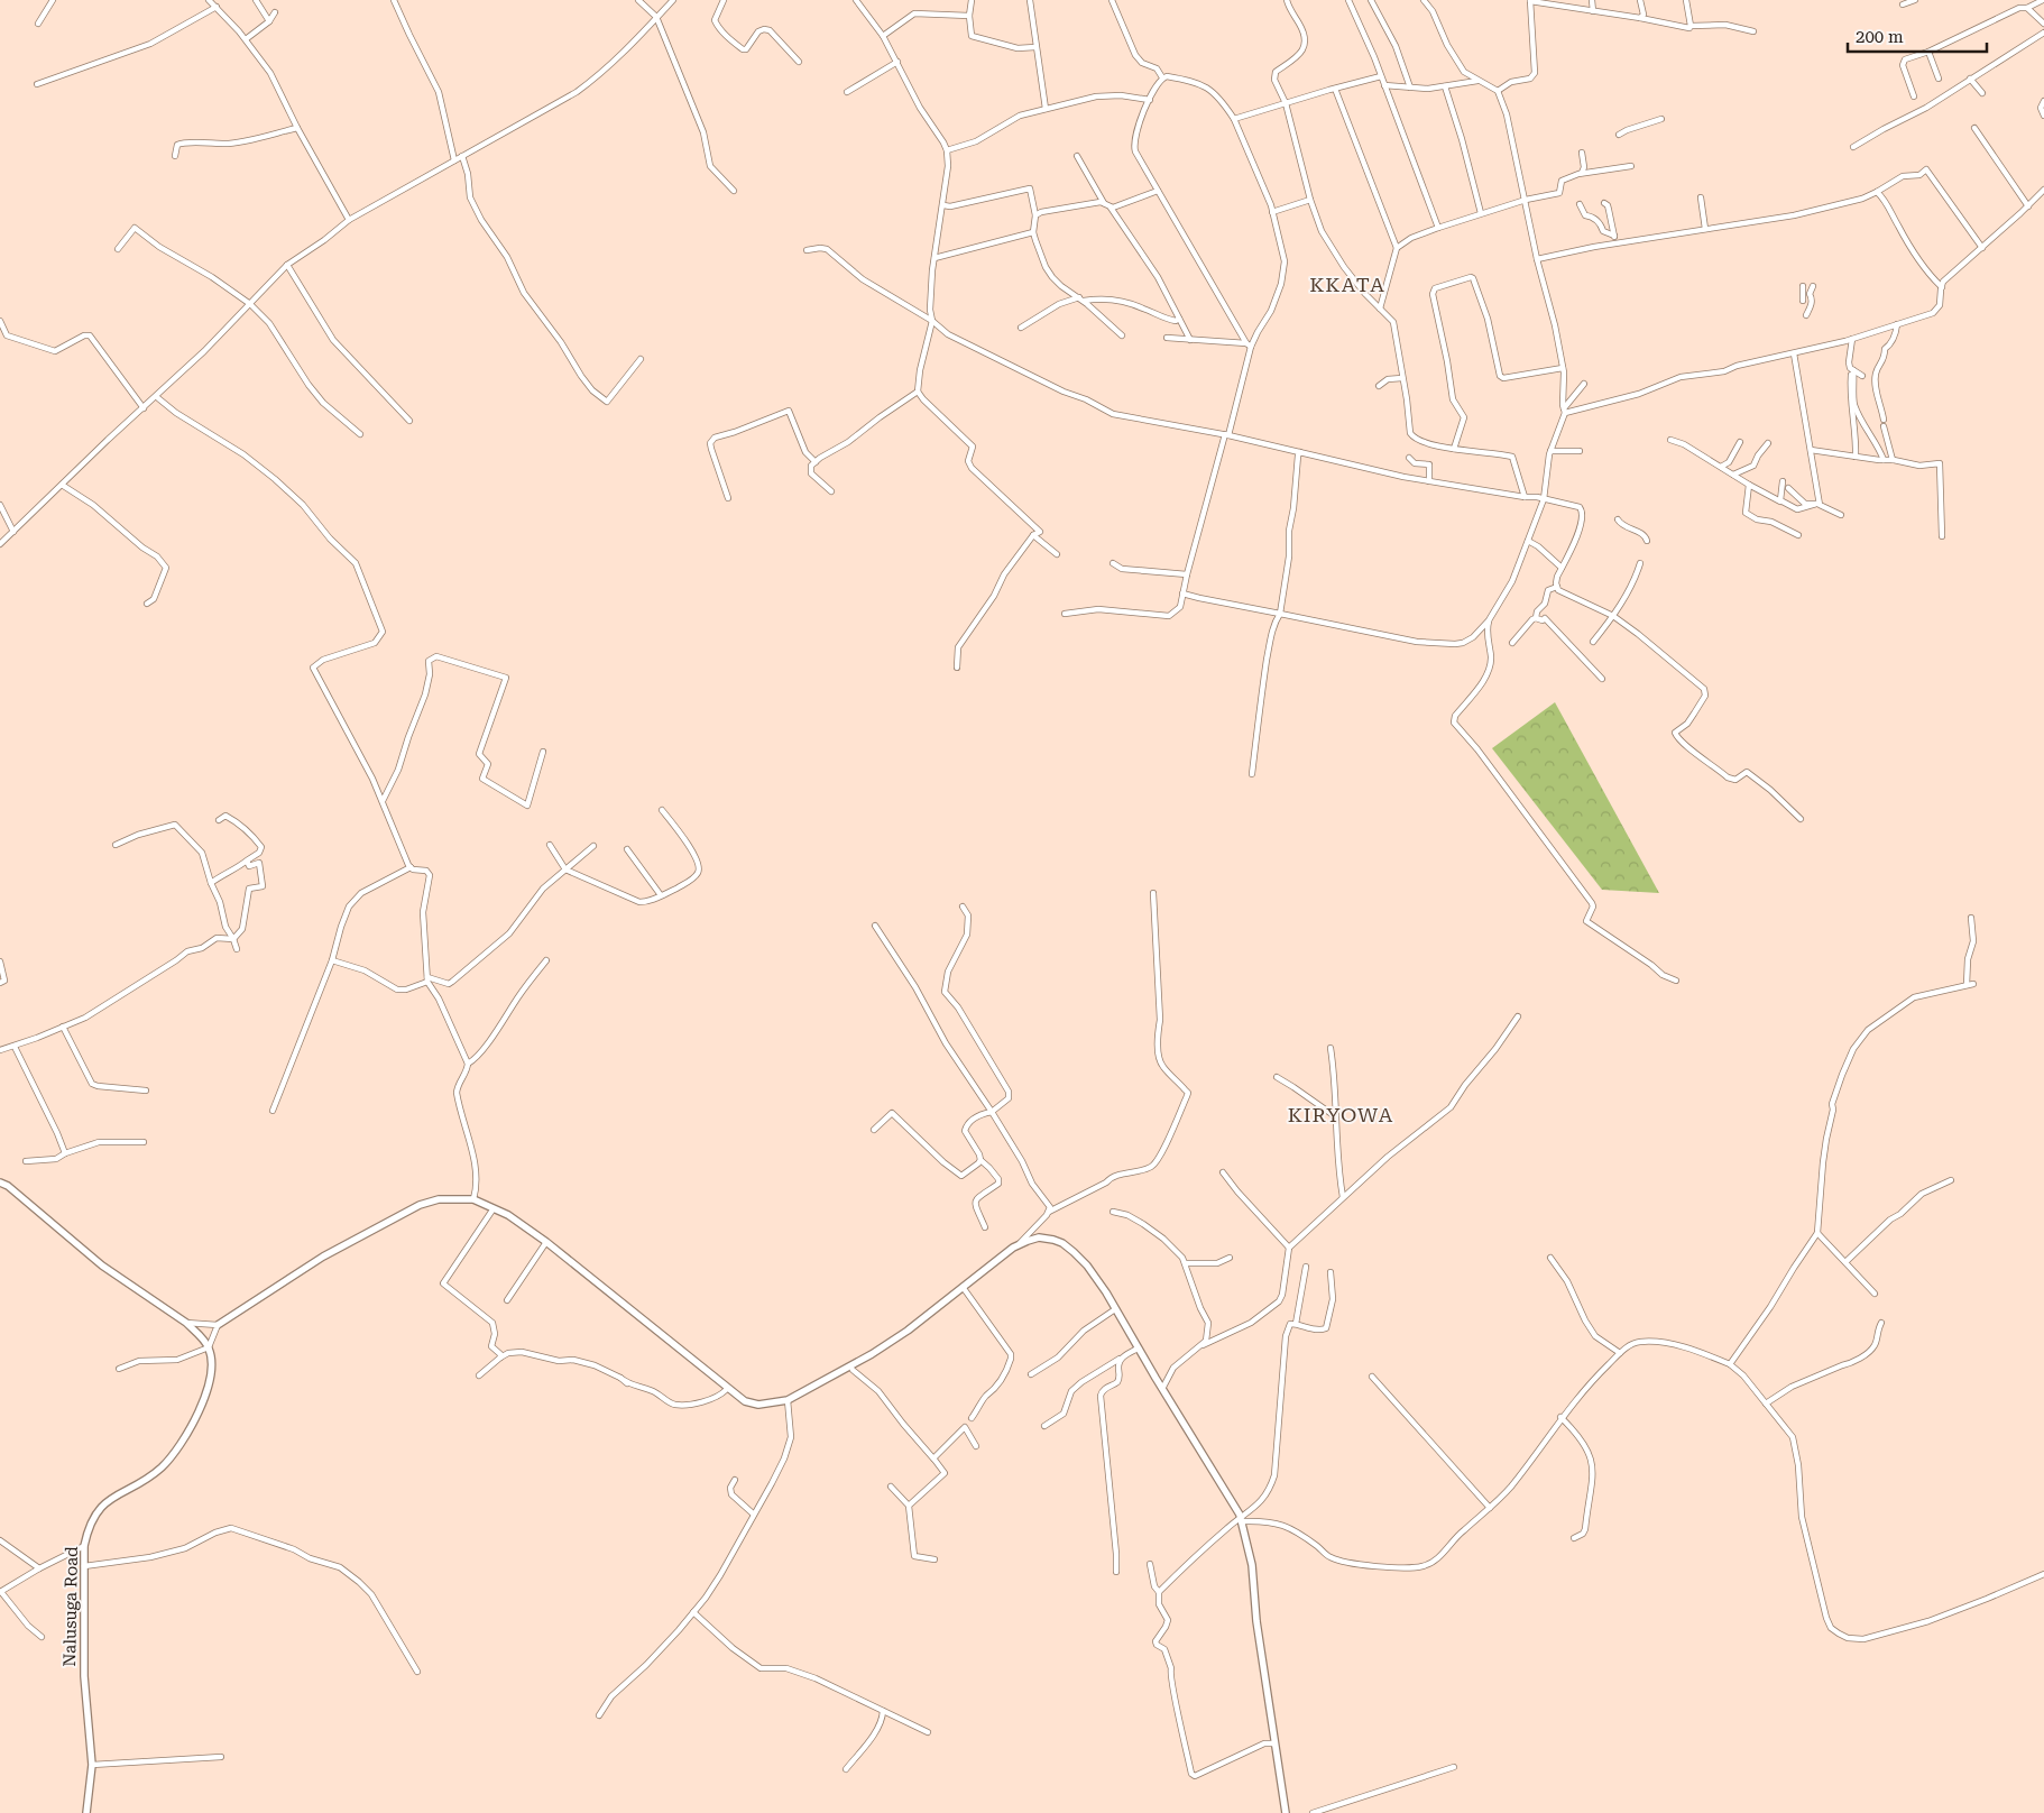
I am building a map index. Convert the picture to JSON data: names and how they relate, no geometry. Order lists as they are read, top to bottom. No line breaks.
{"streets":{"street":["Nalusuga Road"]},"districts":["KKATA","KIRYOWA"],"scale_bar":"200 m"}
